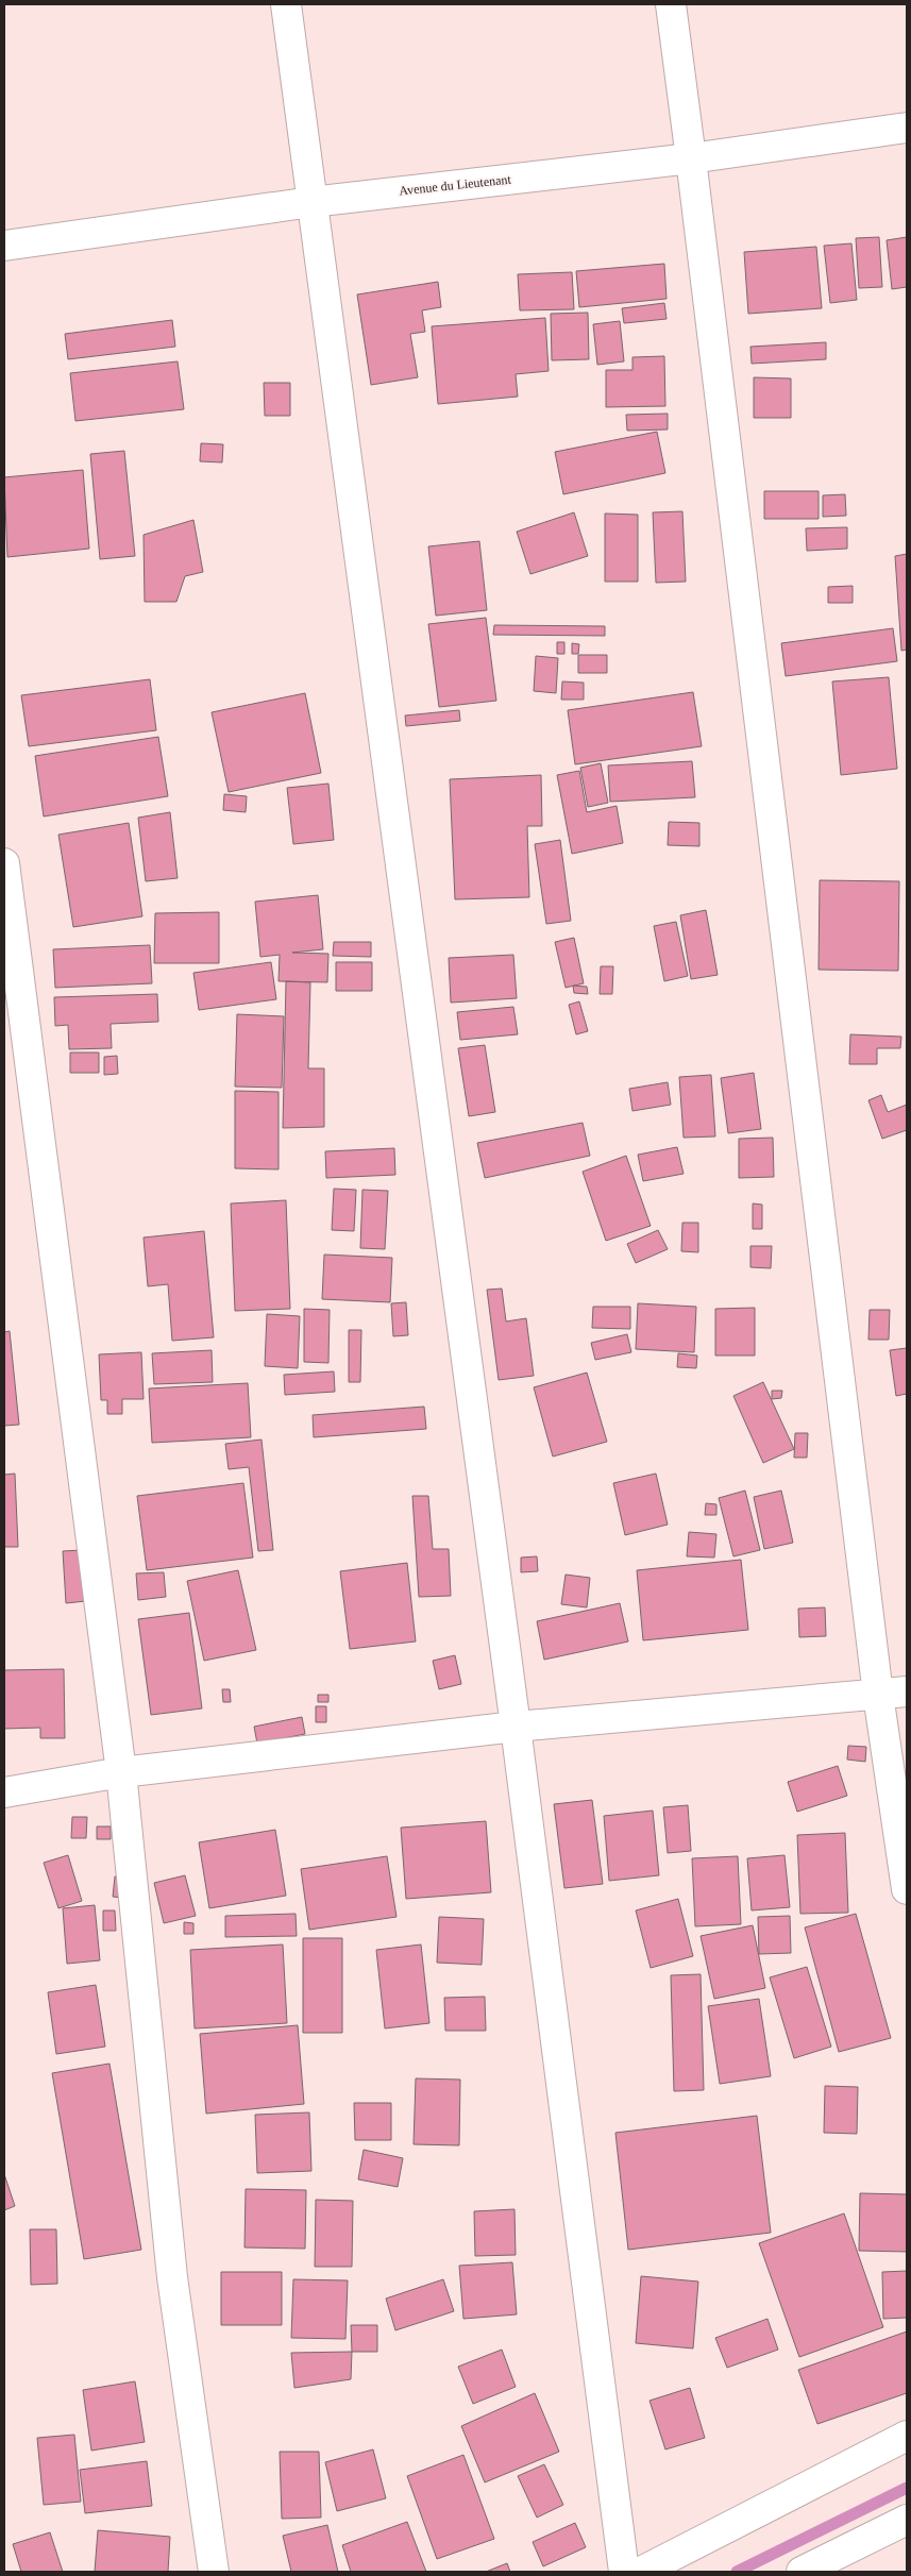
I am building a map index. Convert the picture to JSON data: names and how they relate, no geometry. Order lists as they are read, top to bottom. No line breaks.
{"streets":{"street":["Avenue du Lieutenant"]}}
